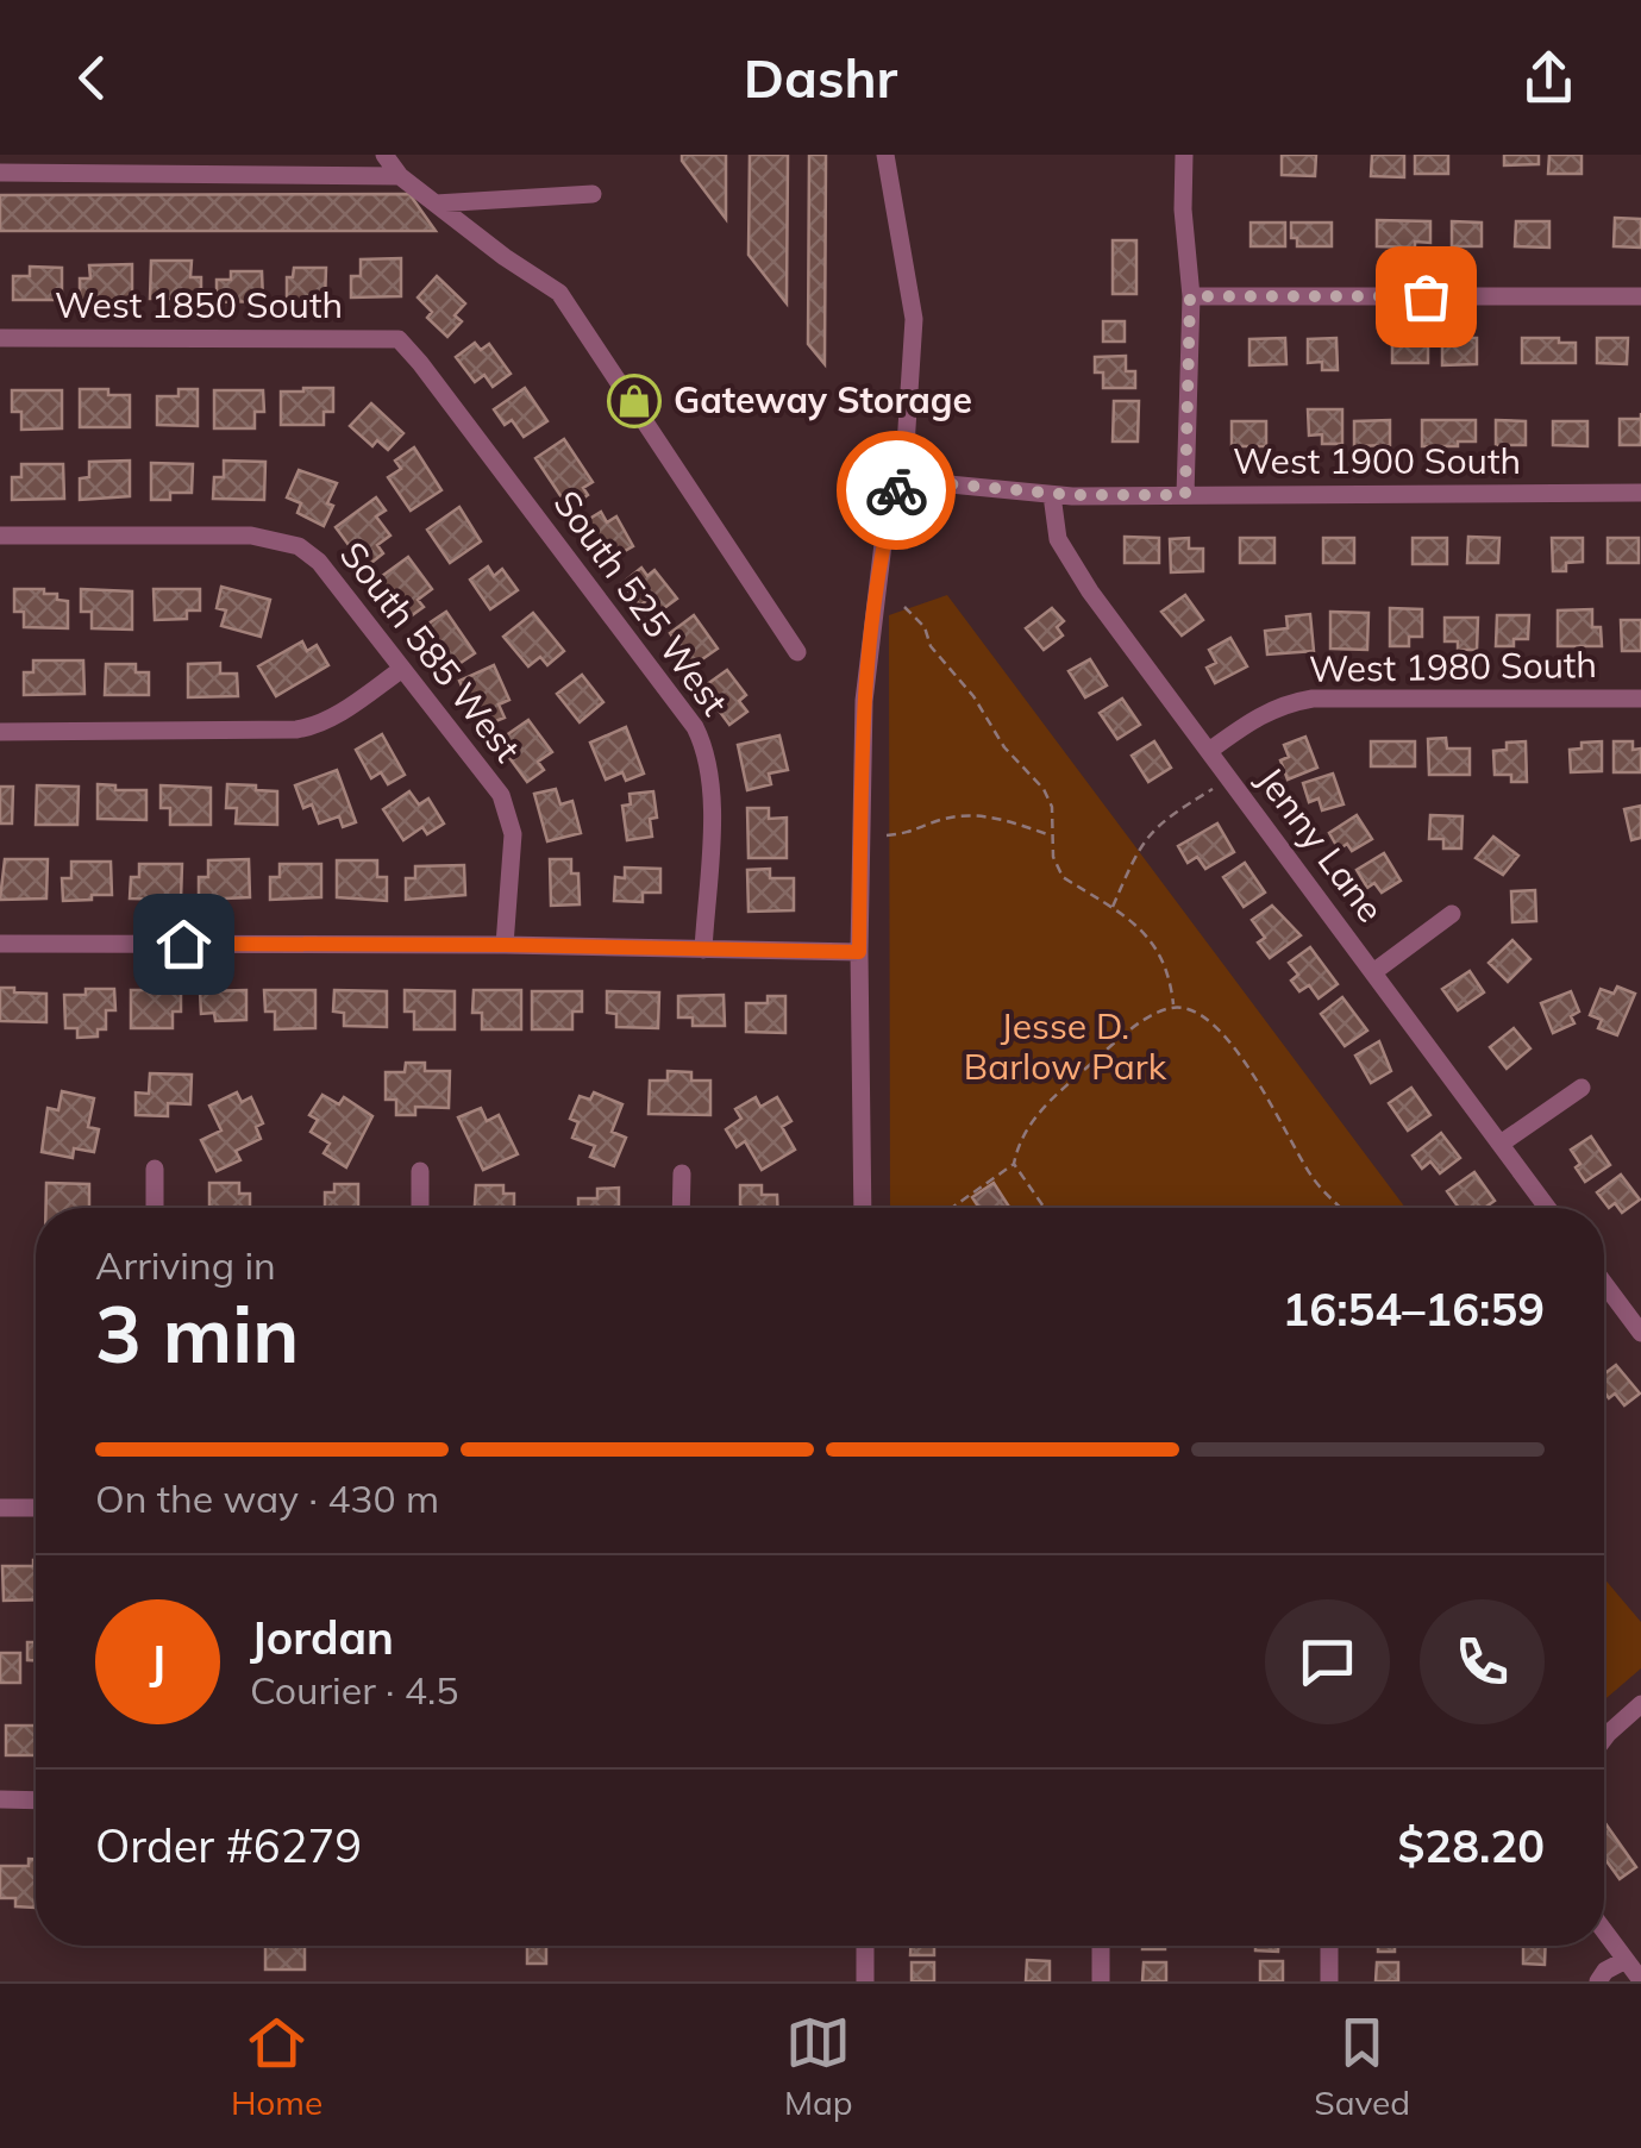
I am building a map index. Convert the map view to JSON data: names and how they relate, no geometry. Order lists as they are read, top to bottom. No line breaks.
{"streets":{"street":["West 1850 South","West 1900 South","South 525 West","South 585 West","West 1980 South","Jenny Lane"]},"crossings":[["West 1850 South","South 525 West"],["West 1900 South","Jenny Lane"],["West 1980 South","Jenny Lane"]],"parks":["Jesse D. Barlow Park"],"places":{"shop":["Gateway Storage"]},"page":{"header":"Dashr","heading":["3 min","Arriving in","16:54–16:59"],"panel":["Jordan","Courier · 4.5","Order #6279","$28.20"],"bar":"On the way · 430 m","round":"J","tabs":["Home","Map","Saved"]}}
